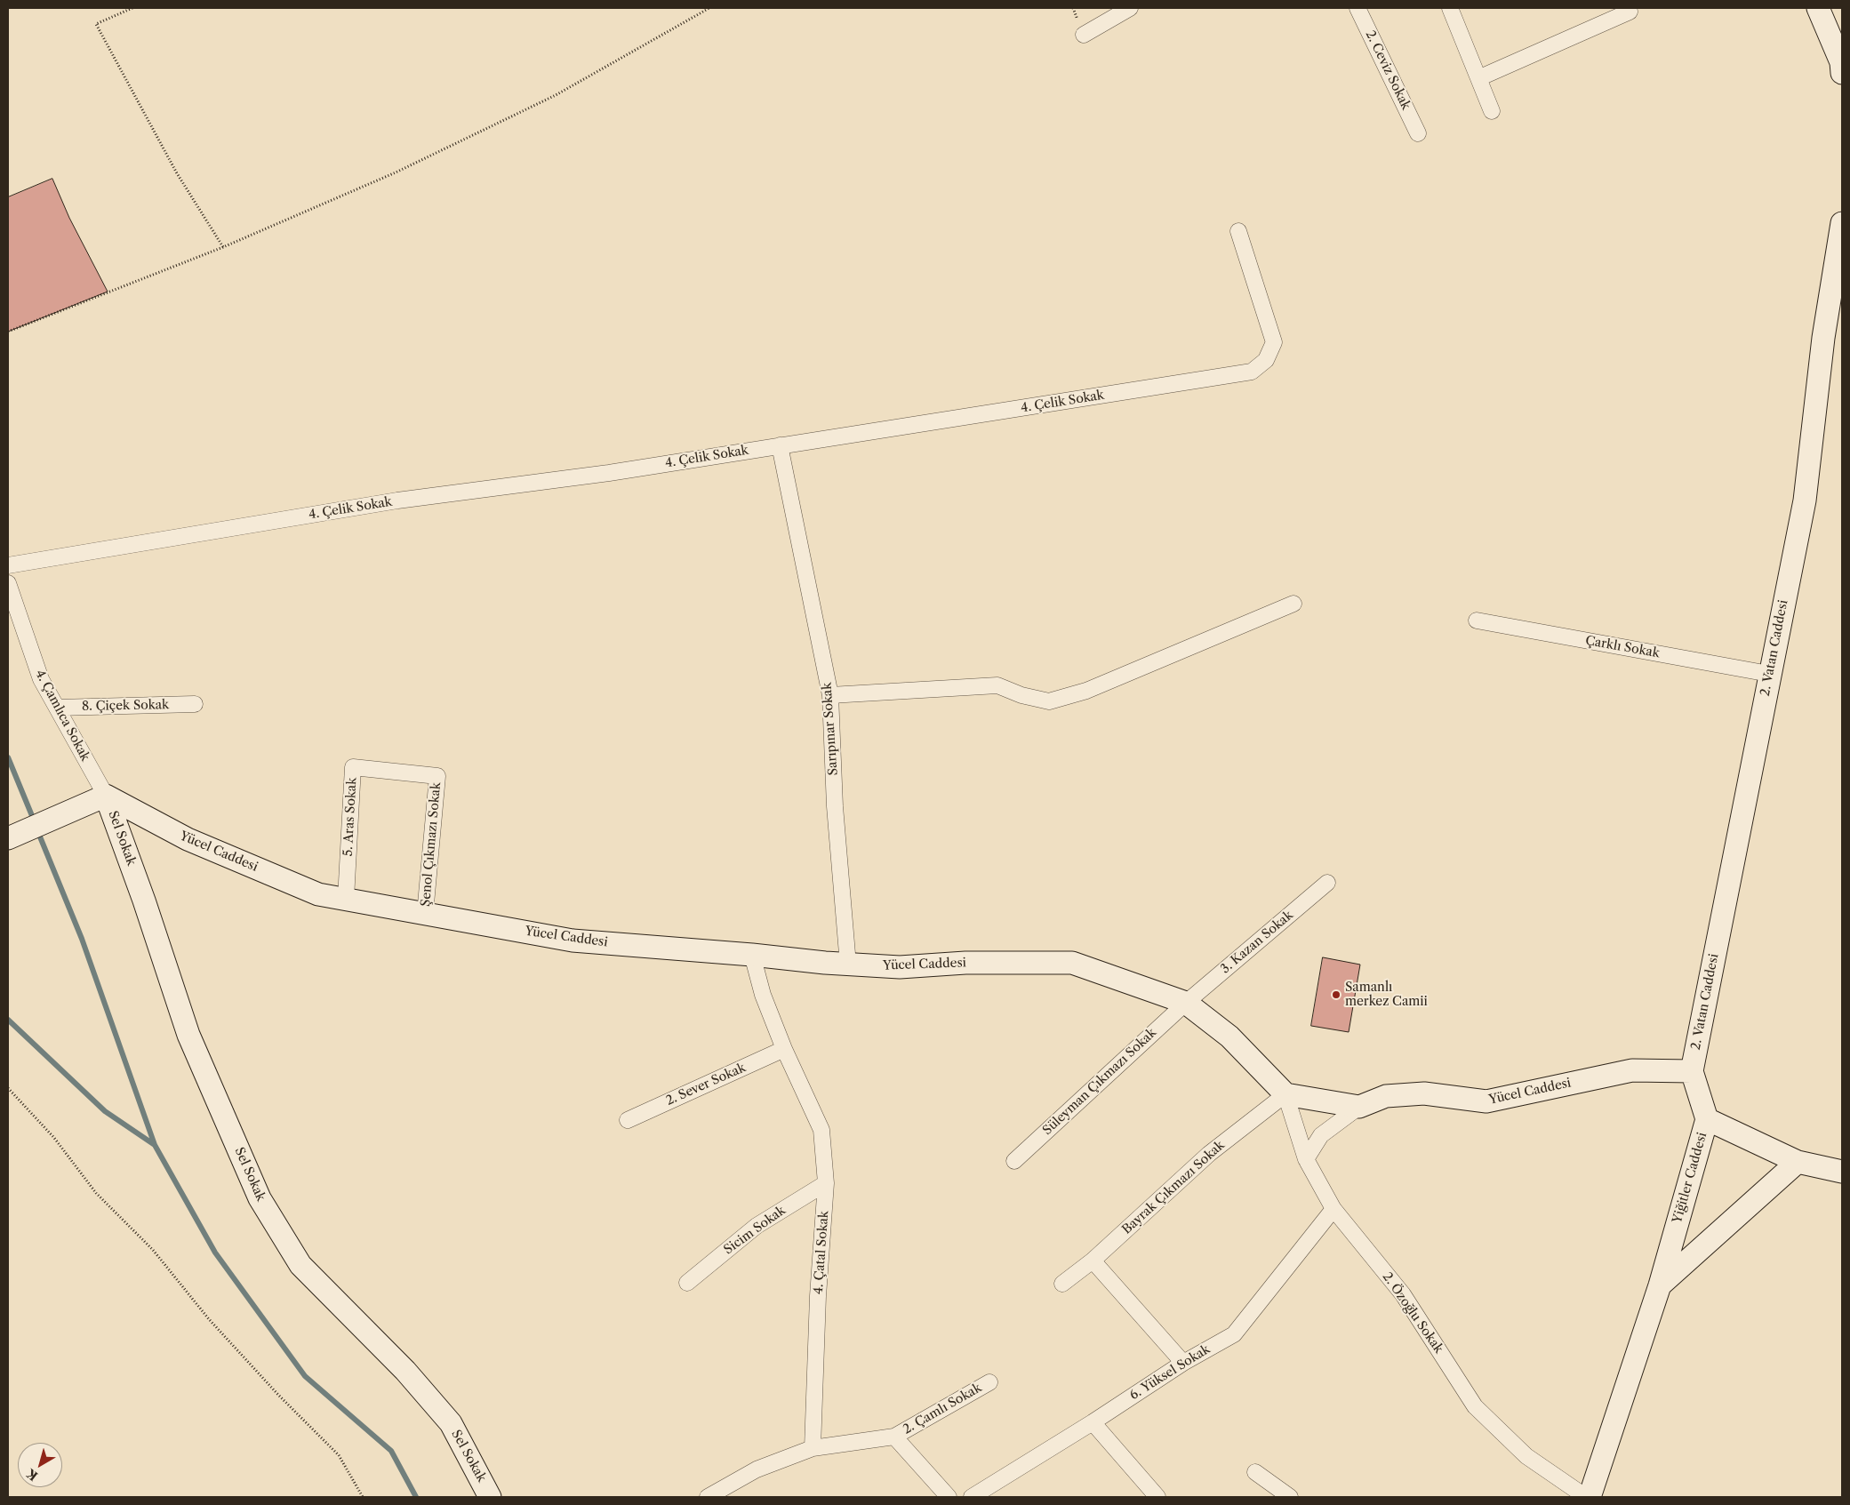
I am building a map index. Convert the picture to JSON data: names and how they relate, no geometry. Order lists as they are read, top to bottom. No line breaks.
{"streets":{"main road":["2. Vatan Caddesi","Sel Sokak","Yücel Caddesi","Yiğitler Caddesi"],"street":["2. Ceviz Sokak","4. Çelik Sokak","Çarklı Sokak","8. Çiçek Sokak","4. Çamlıca Sokak","Sarıpınar Sokak","5. Aras Sokak","Şenol Çıkmazı Sokak","3. Kazan Sokak","Süleyman Çıkmazı Sokak","2. Sever Sokak","Bayrak Çıkmazı Sokak","Sicim Sokak","4. Çatal Sokak","2. Özoğlu Sokak","6. Yüksel Sokak","2. Çamlı Sokak"]},"crossings":[["4. Çelik Sokak","Sarıpınar Sokak"],["Çarklı Sokak","2. Vatan Caddesi"],["2. Vatan Caddesi","Yücel Caddesi"],["2. Vatan Caddesi","Yiğitler Caddesi"],["8. Çiçek Sokak","4. Çamlıca Sokak"],["4. Çamlıca Sokak","Sel Sokak"],["4. Çamlıca Sokak","Yücel Caddesi"],["Sarıpınar Sokak","Yücel Caddesi"],["5. Aras Sokak","Şenol Çıkmazı Sokak"],["5. Aras Sokak","Yücel Caddesi"],["Sel Sokak","Yücel Caddesi"],["Şenol Çıkmazı Sokak","Yücel Caddesi"],["Yücel Caddesi","3. Kazan Sokak"],["Yücel Caddesi","Süleyman Çıkmazı Sokak"],["Yücel Caddesi","Yiğitler Caddesi"],["Yücel Caddesi","Bayrak Çıkmazı Sokak"],["Yücel Caddesi","4. Çatal Sokak"],["Yücel Caddesi","2. Özoğlu Sokak"],["3. Kazan Sokak","Süleyman Çıkmazı Sokak"],["2. Sever Sokak","4. Çatal Sokak"],["Bayrak Çıkmazı Sokak","2. Özoğlu Sokak"],["Sicim Sokak","4. Çatal Sokak"],["4. Çatal Sokak","2. Çamlı Sokak"],["2. Özoğlu Sokak","6. Yüksel Sokak"]],"places":["Samanlı merkez Camii"],"north":"bottom left"}
